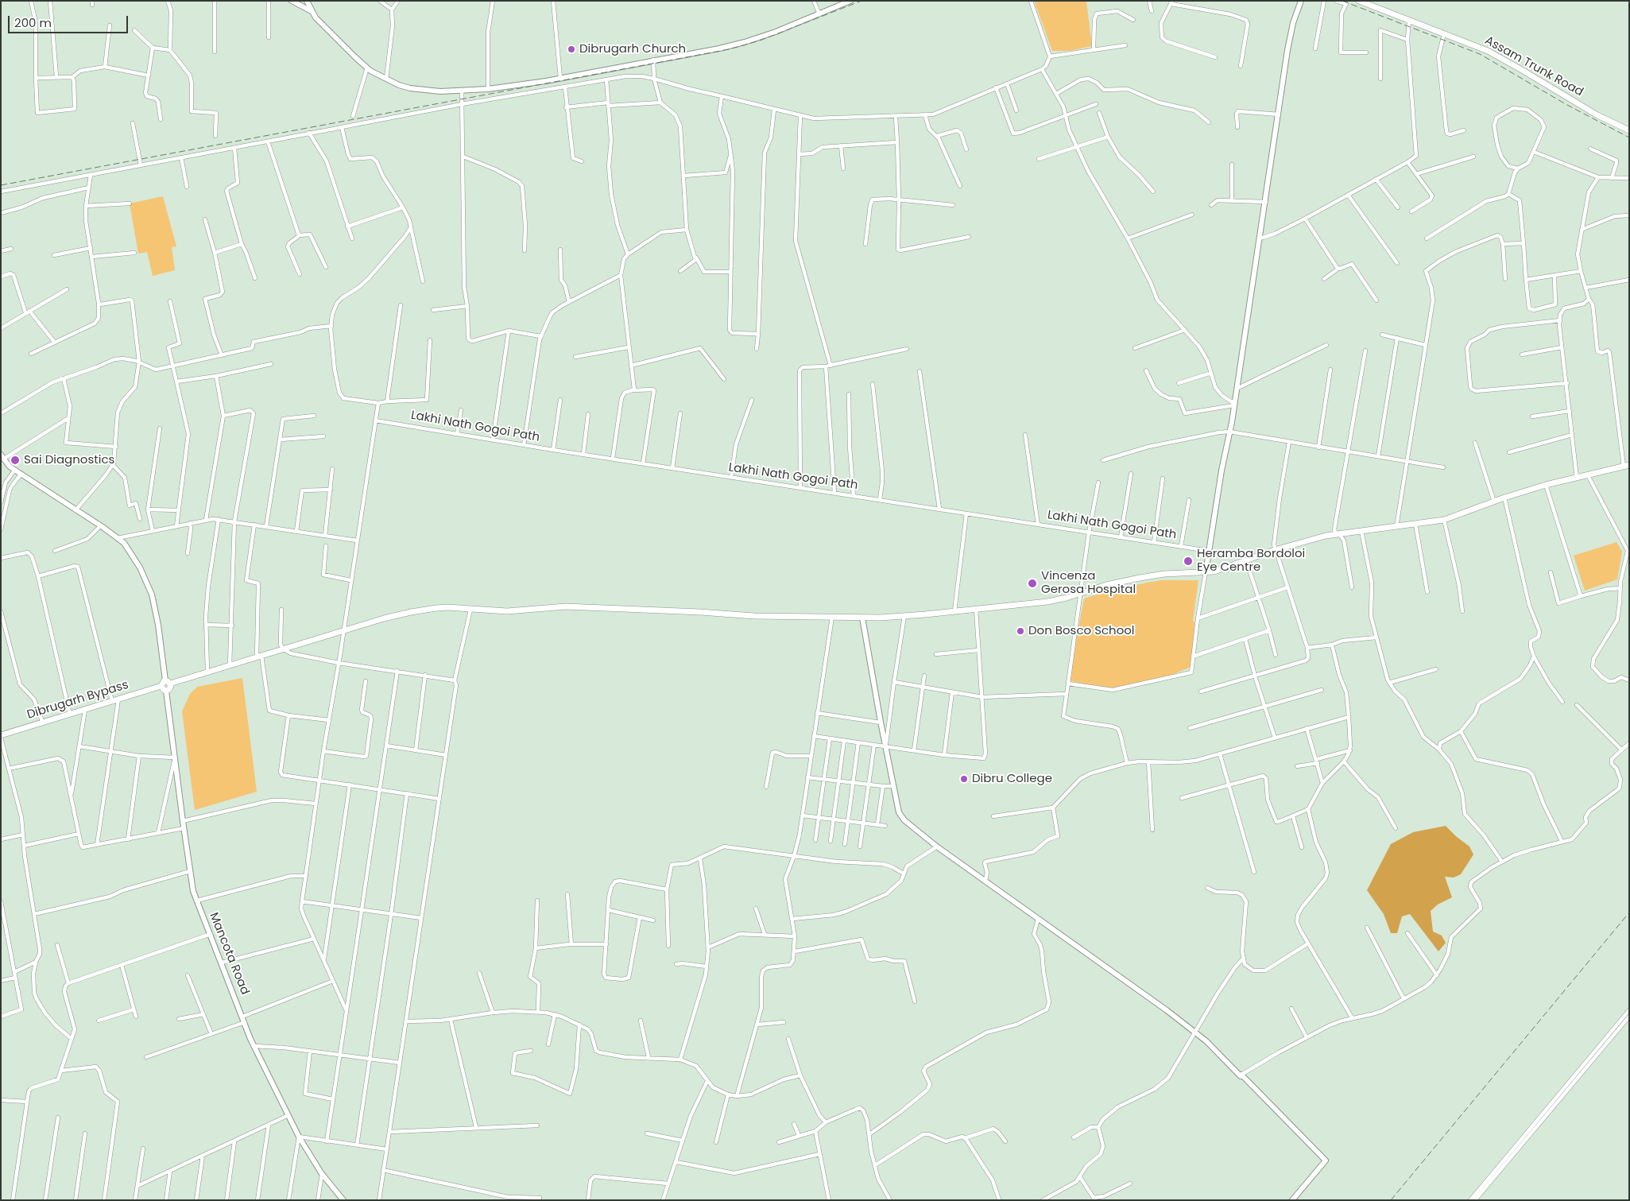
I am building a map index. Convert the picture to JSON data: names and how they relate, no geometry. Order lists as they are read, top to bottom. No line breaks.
{"streets":{"main road":["Assam Trunk Road","Dibrugarh Bypass","Mancota Road"],"street":["Lakhi Nath Gogoi Path"]},"crossings":[["Dibrugarh Bypass","Mancota Road"]],"places":["Dibrugarh Church","Sai Diagnostics","Heramba Bordoloi Eye Centre","Vincenza Gerosa Hospital","Don Bosco School","Dibru College"],"scale_bar":"200 m"}
